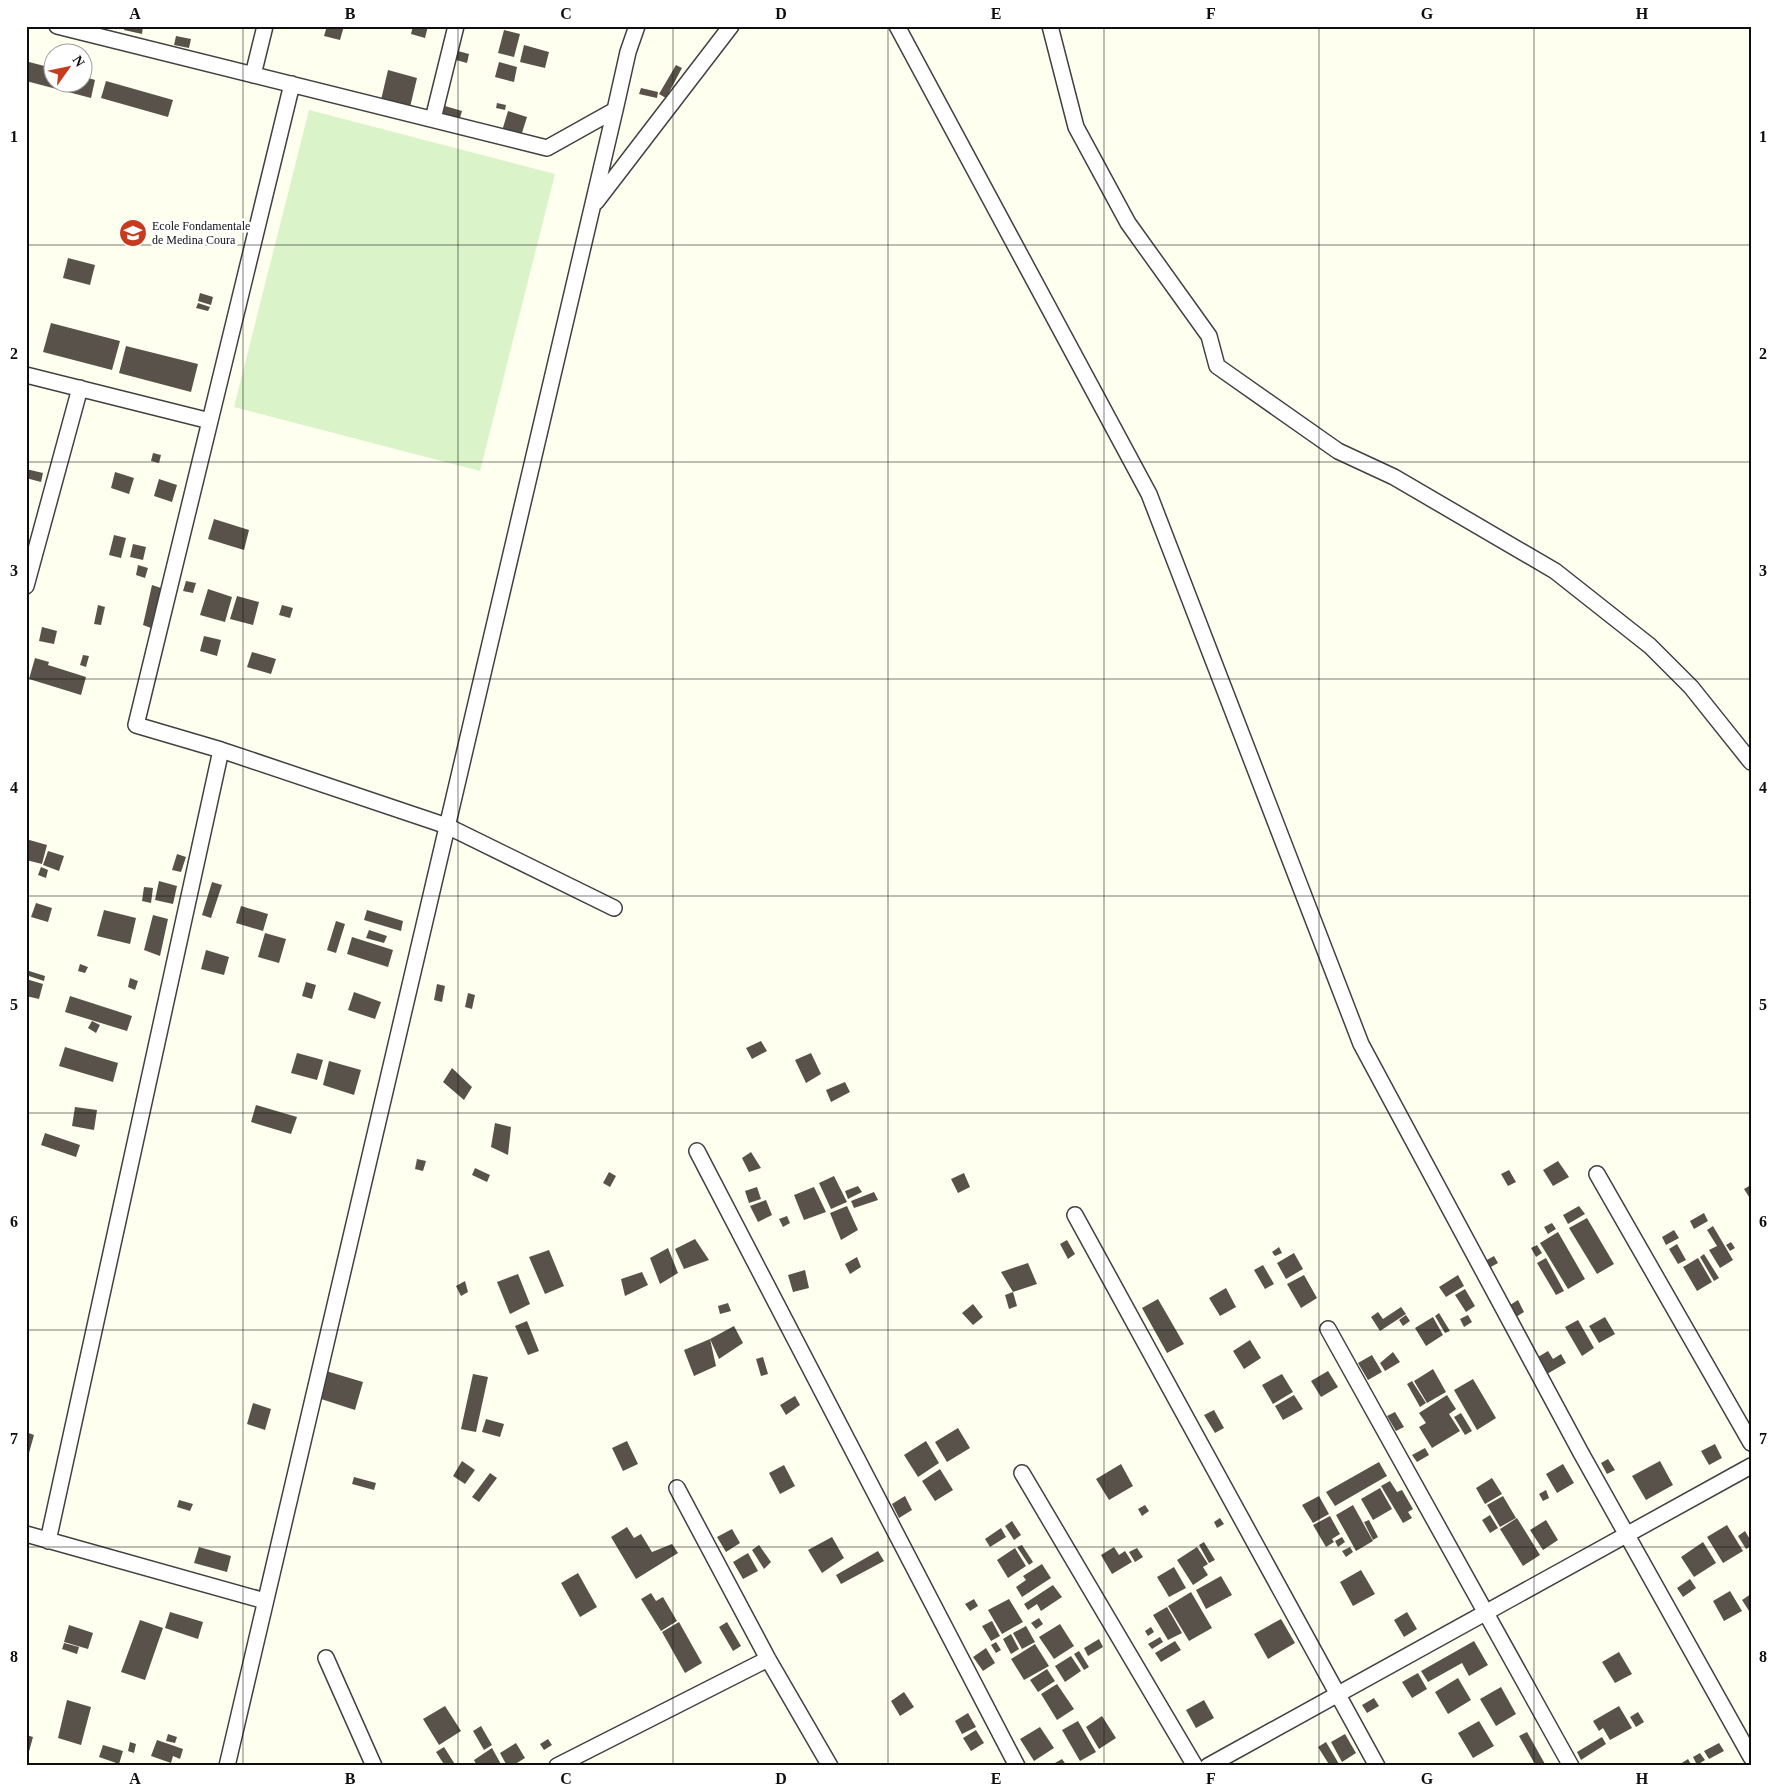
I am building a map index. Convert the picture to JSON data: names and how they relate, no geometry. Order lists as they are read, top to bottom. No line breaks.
{"places":{"school or university":["Ecole Fondamentale de Medina Coura"]},"north":"top right","grid":{"columns":["A","B","C","D","E","F","G","H"],"rows":["1","2","3","4","5","6","7","8"]}}
